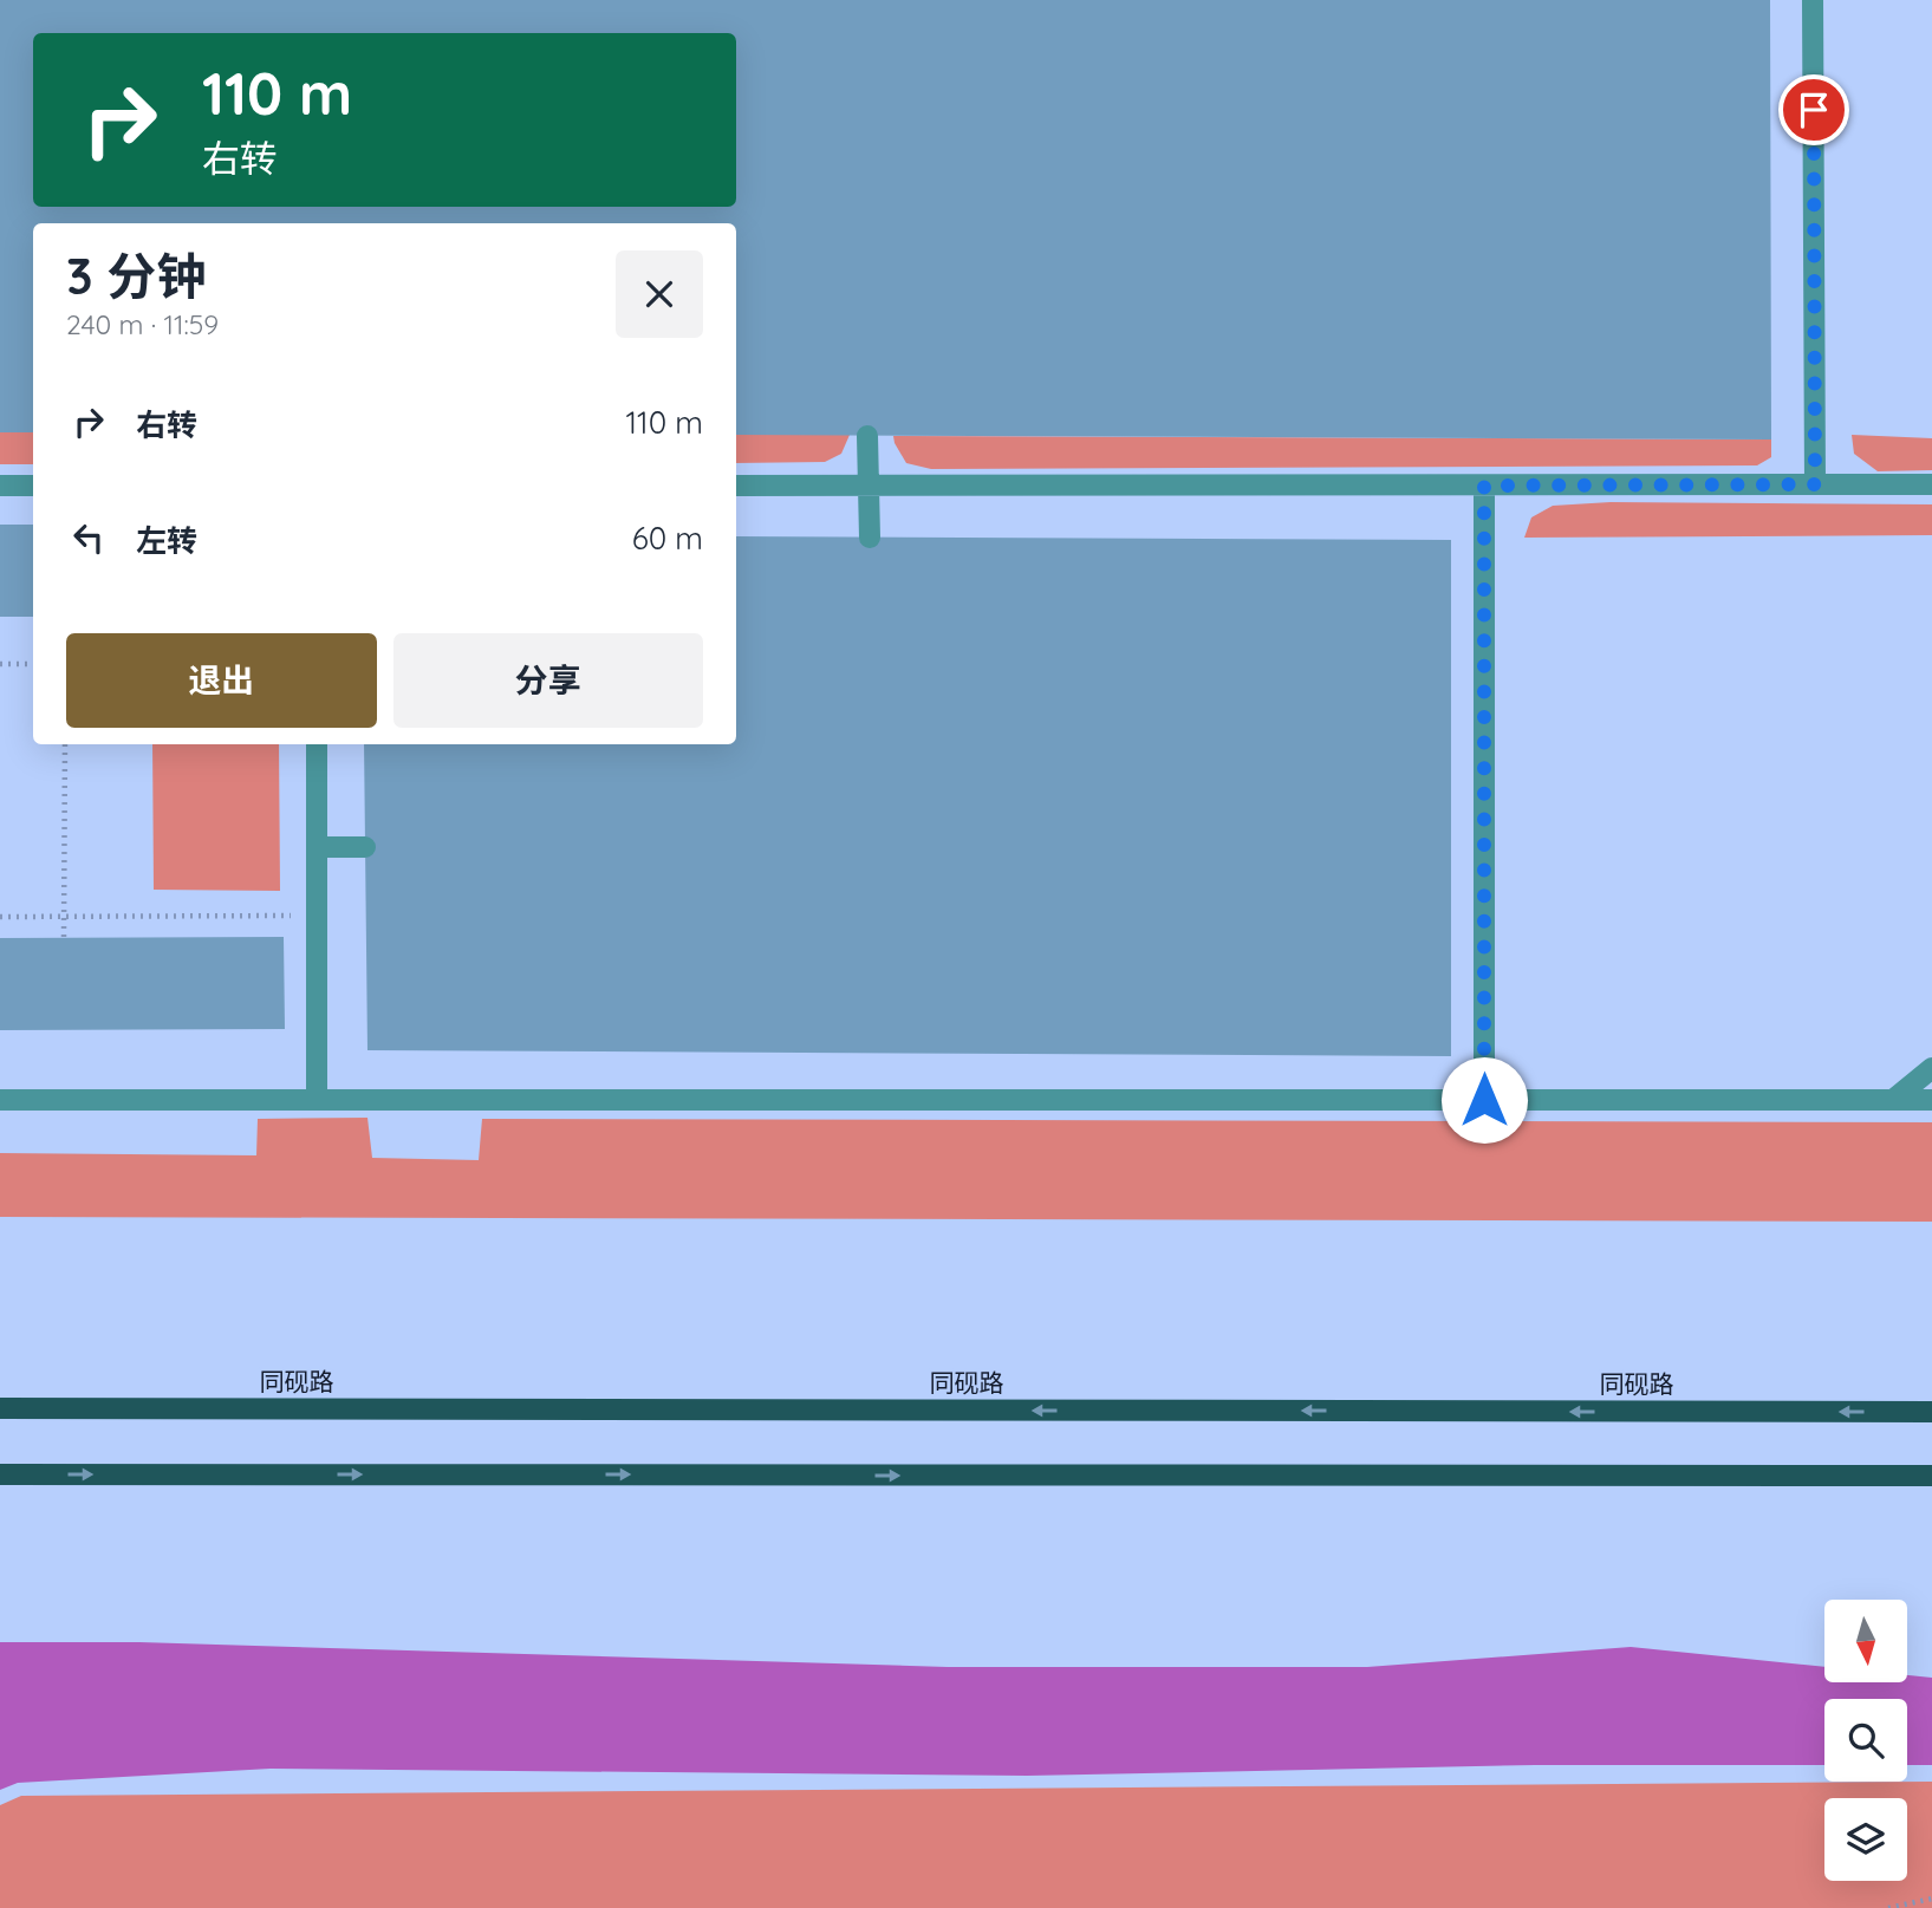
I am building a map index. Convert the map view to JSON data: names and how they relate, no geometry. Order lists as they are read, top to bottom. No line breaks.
{"streets":{"main road":["同砚路"]},"north":"bottom","page":{"turn":["110 m","右转"],"heading":["3 分钟","240 m · 11:59"],"list":[{"name":"右转","value":"110 m"},{"name":"左转","value":"60 m"}],"buttons":["退出","分享"]}}
